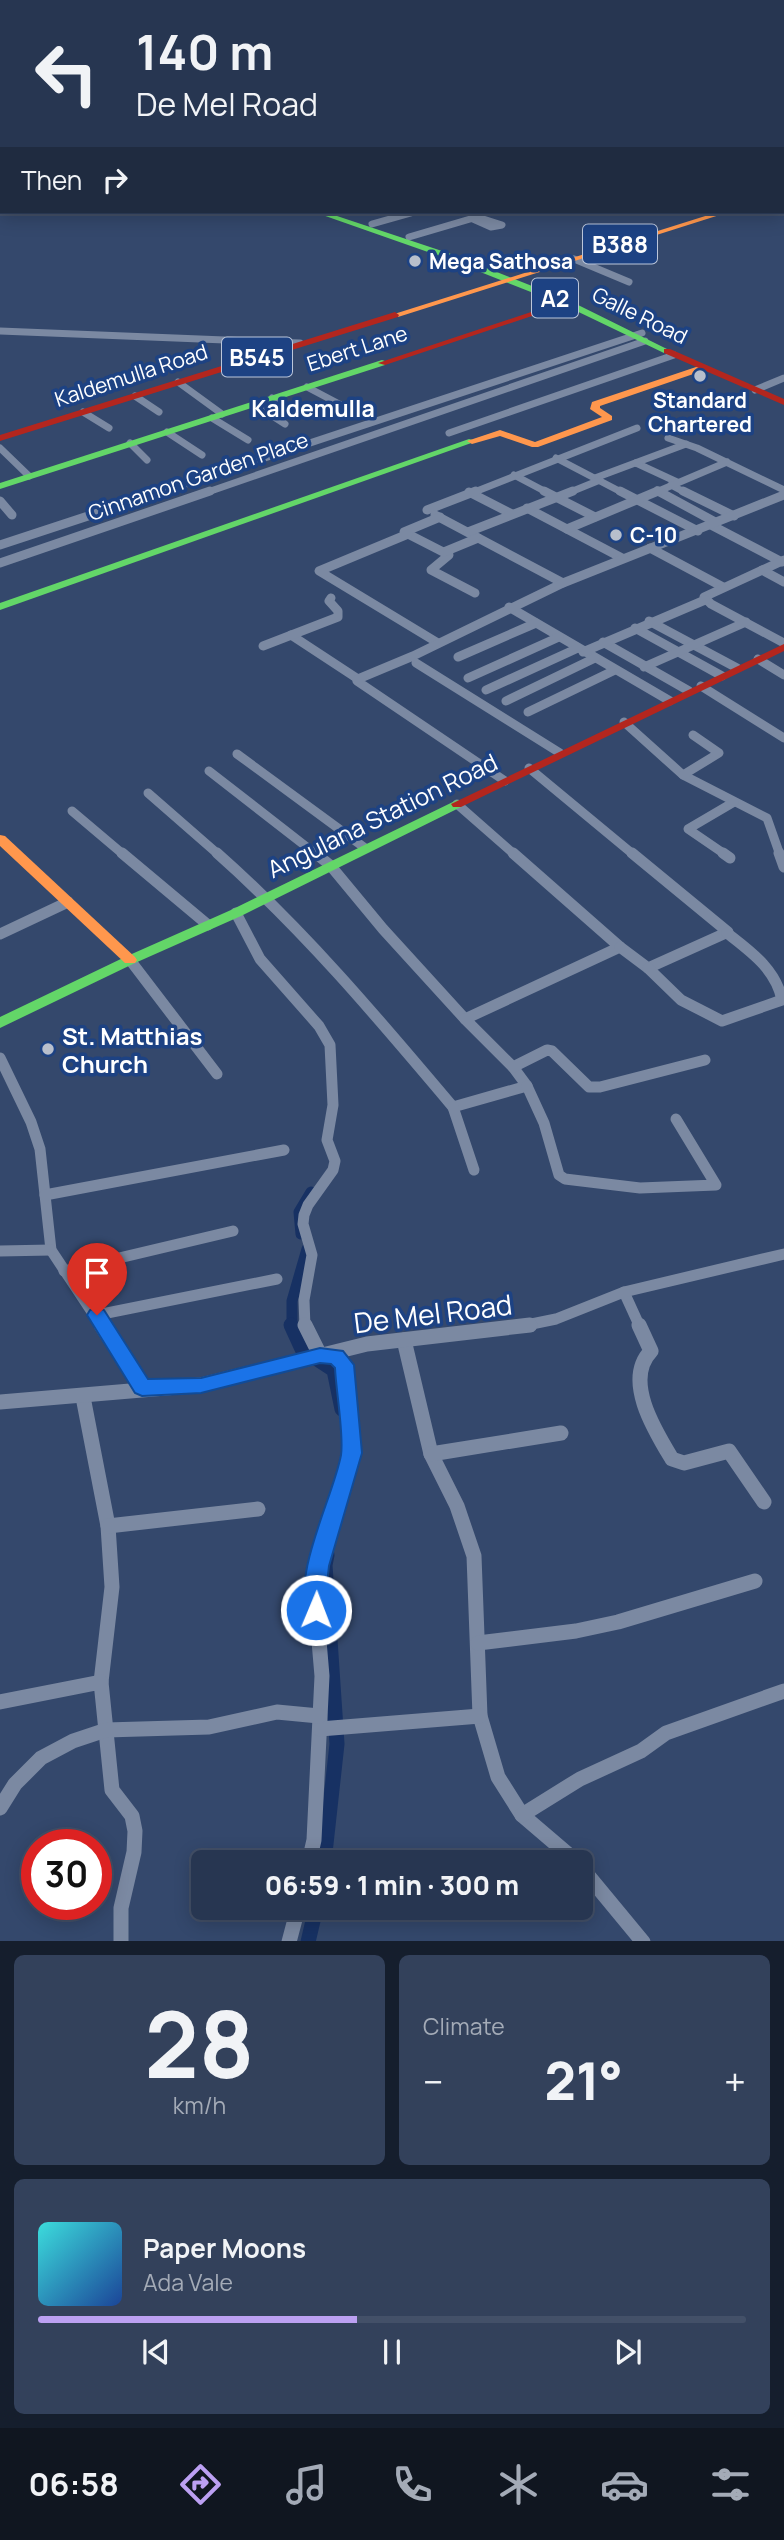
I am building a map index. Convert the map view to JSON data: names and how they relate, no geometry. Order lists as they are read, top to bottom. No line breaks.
{"streets":{"main road":["B388","A2","Galle Road","Ebert Lane","B545","Kaldemulla Road","Angulana Station Road"],"street":["Cinnamon Garden Place","De Mel Road"]},"crossings":[["B388","Galle Road"],["B388","Kaldemulla Road"],["Galle Road","Ebert Lane"],["Galle Road","Kaldemulla Road"],["Galle Road","Cinnamon Garden Place"]],"districts":["Kaldemulla"],"places":["Mega Sathosa","Standard Chartered","C-10","St. Matthias Church"],"page":{"turn":["140 m","De Mel Road"],"then":"Then","limit":"30","trip":"06:59 · 1 min · 300 m","tile":[["28","km/h"],"Climate"],"heat":["−","21°","+"],"song":["Paper Moons","Ada Vale"],"tabs":"06:58"}}
